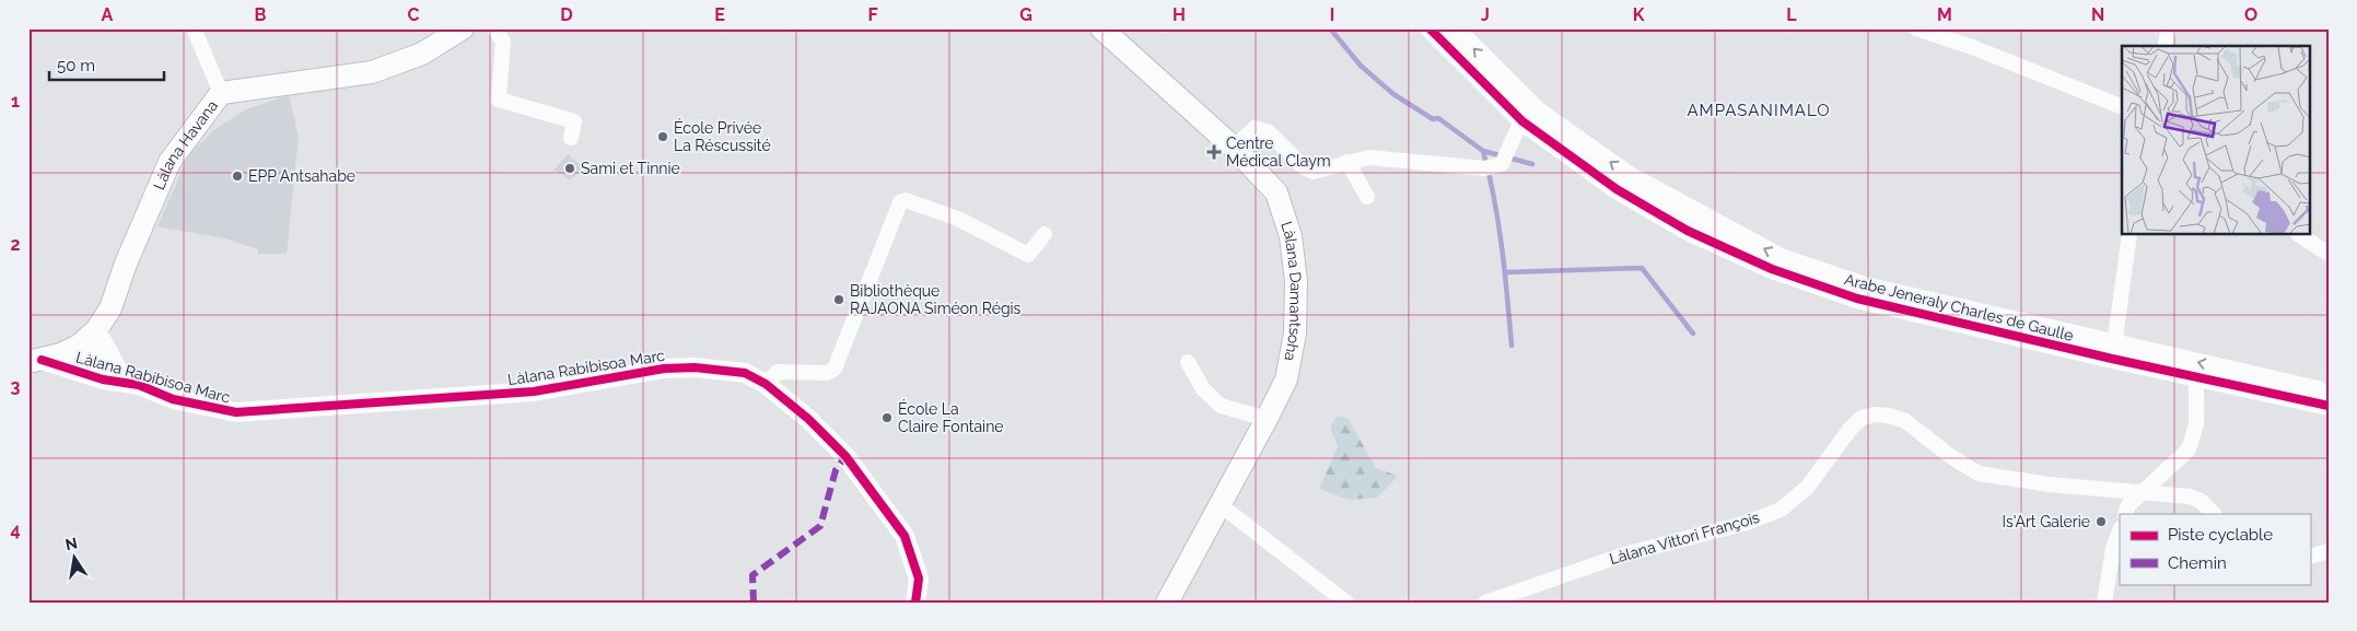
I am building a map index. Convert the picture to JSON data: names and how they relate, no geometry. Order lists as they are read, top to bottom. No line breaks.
{"streets":{"main road":["Làlana Havana","Làlana Damantsoha"],"street":["Arabe Jeneraly Charles de Gaulle","Làlana Rabibisoa Marc","Làlana Vittori François"]},"crossings":[["Làlana Havana","Làlana Rabibisoa Marc"]],"districts":["AMPASANIMALO"],"places":{"other":["École Privée La Réscussité","Sami et Tinnie","EPP Antsahabe","Bibliothèque RAJAONA Siméon Régis","École La Claire Fontaine","Is'Art Galerie"],"health":["Centre Médical Claym"]},"legend":["Piste cyclable","Chemin"],"scale_bar":"50 m","north":"top","grid":{"columns":["A","B","C","D","E","F","G","H","I","J","K","L","M","N","O"],"rows":["1","2","3","4"]}}
